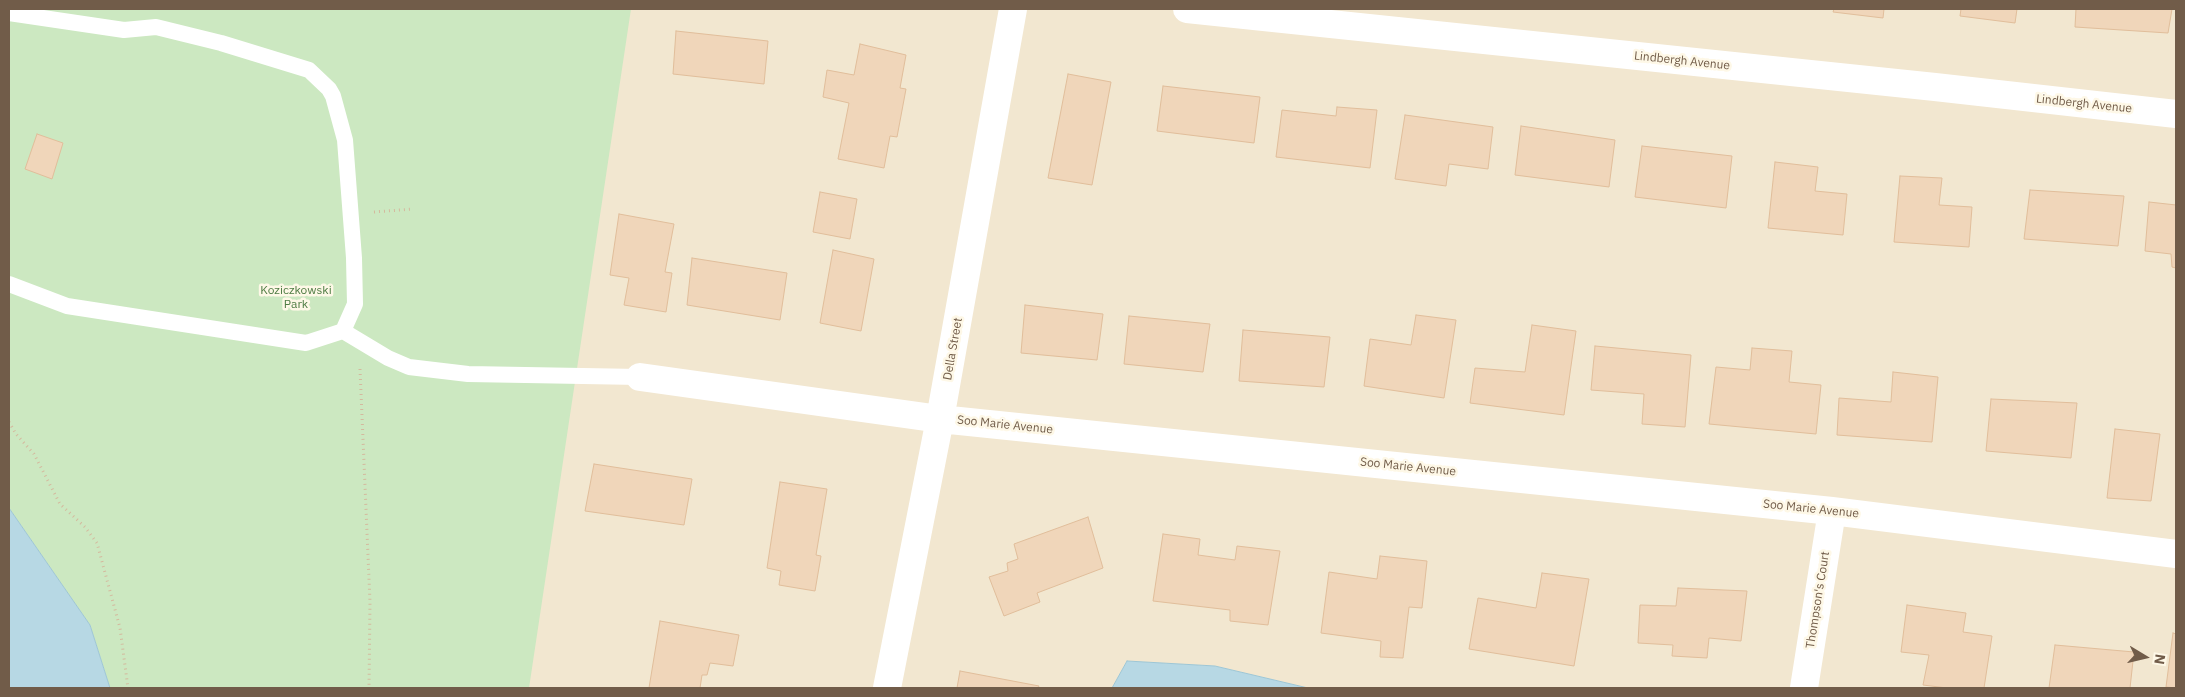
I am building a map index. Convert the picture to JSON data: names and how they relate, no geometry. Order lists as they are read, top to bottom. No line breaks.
{"streets":{"street":["Lindbergh Avenue","Della Street","Soo Marie Avenue","Thompson's Court"]},"crossings":[["Della Street","Soo Marie Avenue"],["Soo Marie Avenue","Thompson's Court"]],"parks":["Koziczkowski Park"],"north":"right"}
